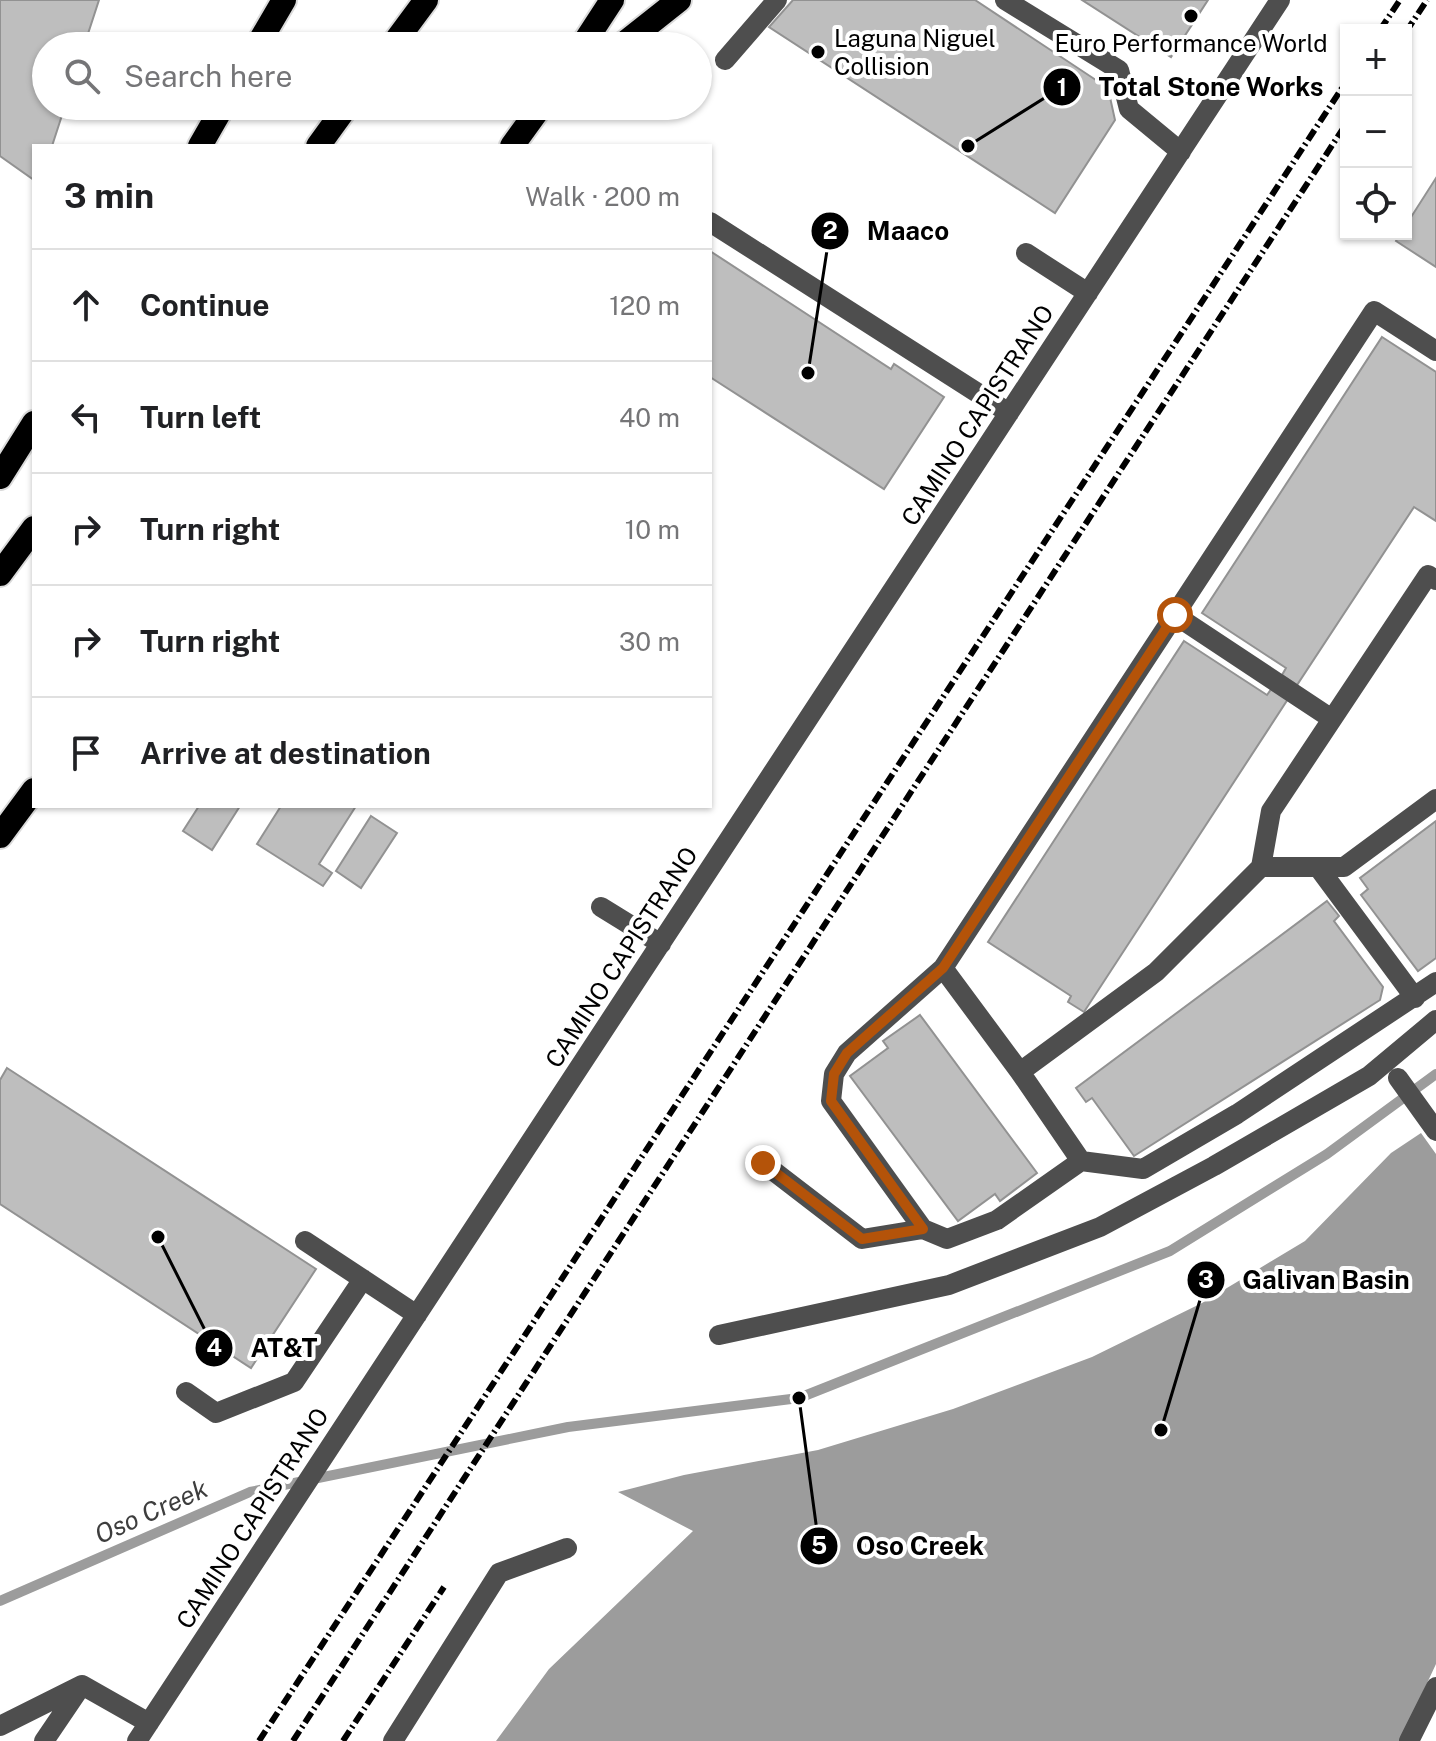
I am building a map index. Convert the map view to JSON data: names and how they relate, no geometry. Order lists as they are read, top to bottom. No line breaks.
{"streets":{"street":["CAMINO CAPISTRANO"]},"water":["Oso Creek"],"places":["Euro Performance World","Laguna Niguel Collision","Total Stone Works","Maaco","AT&T","Oso Creek","Galivan Basin"],"page":{"map_buttons":["+","−"],"search":"Search here","heading":["3 min","Walk · 200 m"],"list":[["Continue","120 m"],["Turn left","40 m"],["Turn right","10 m"],["Turn right","30 m"],"Arrive at destination"]}}
